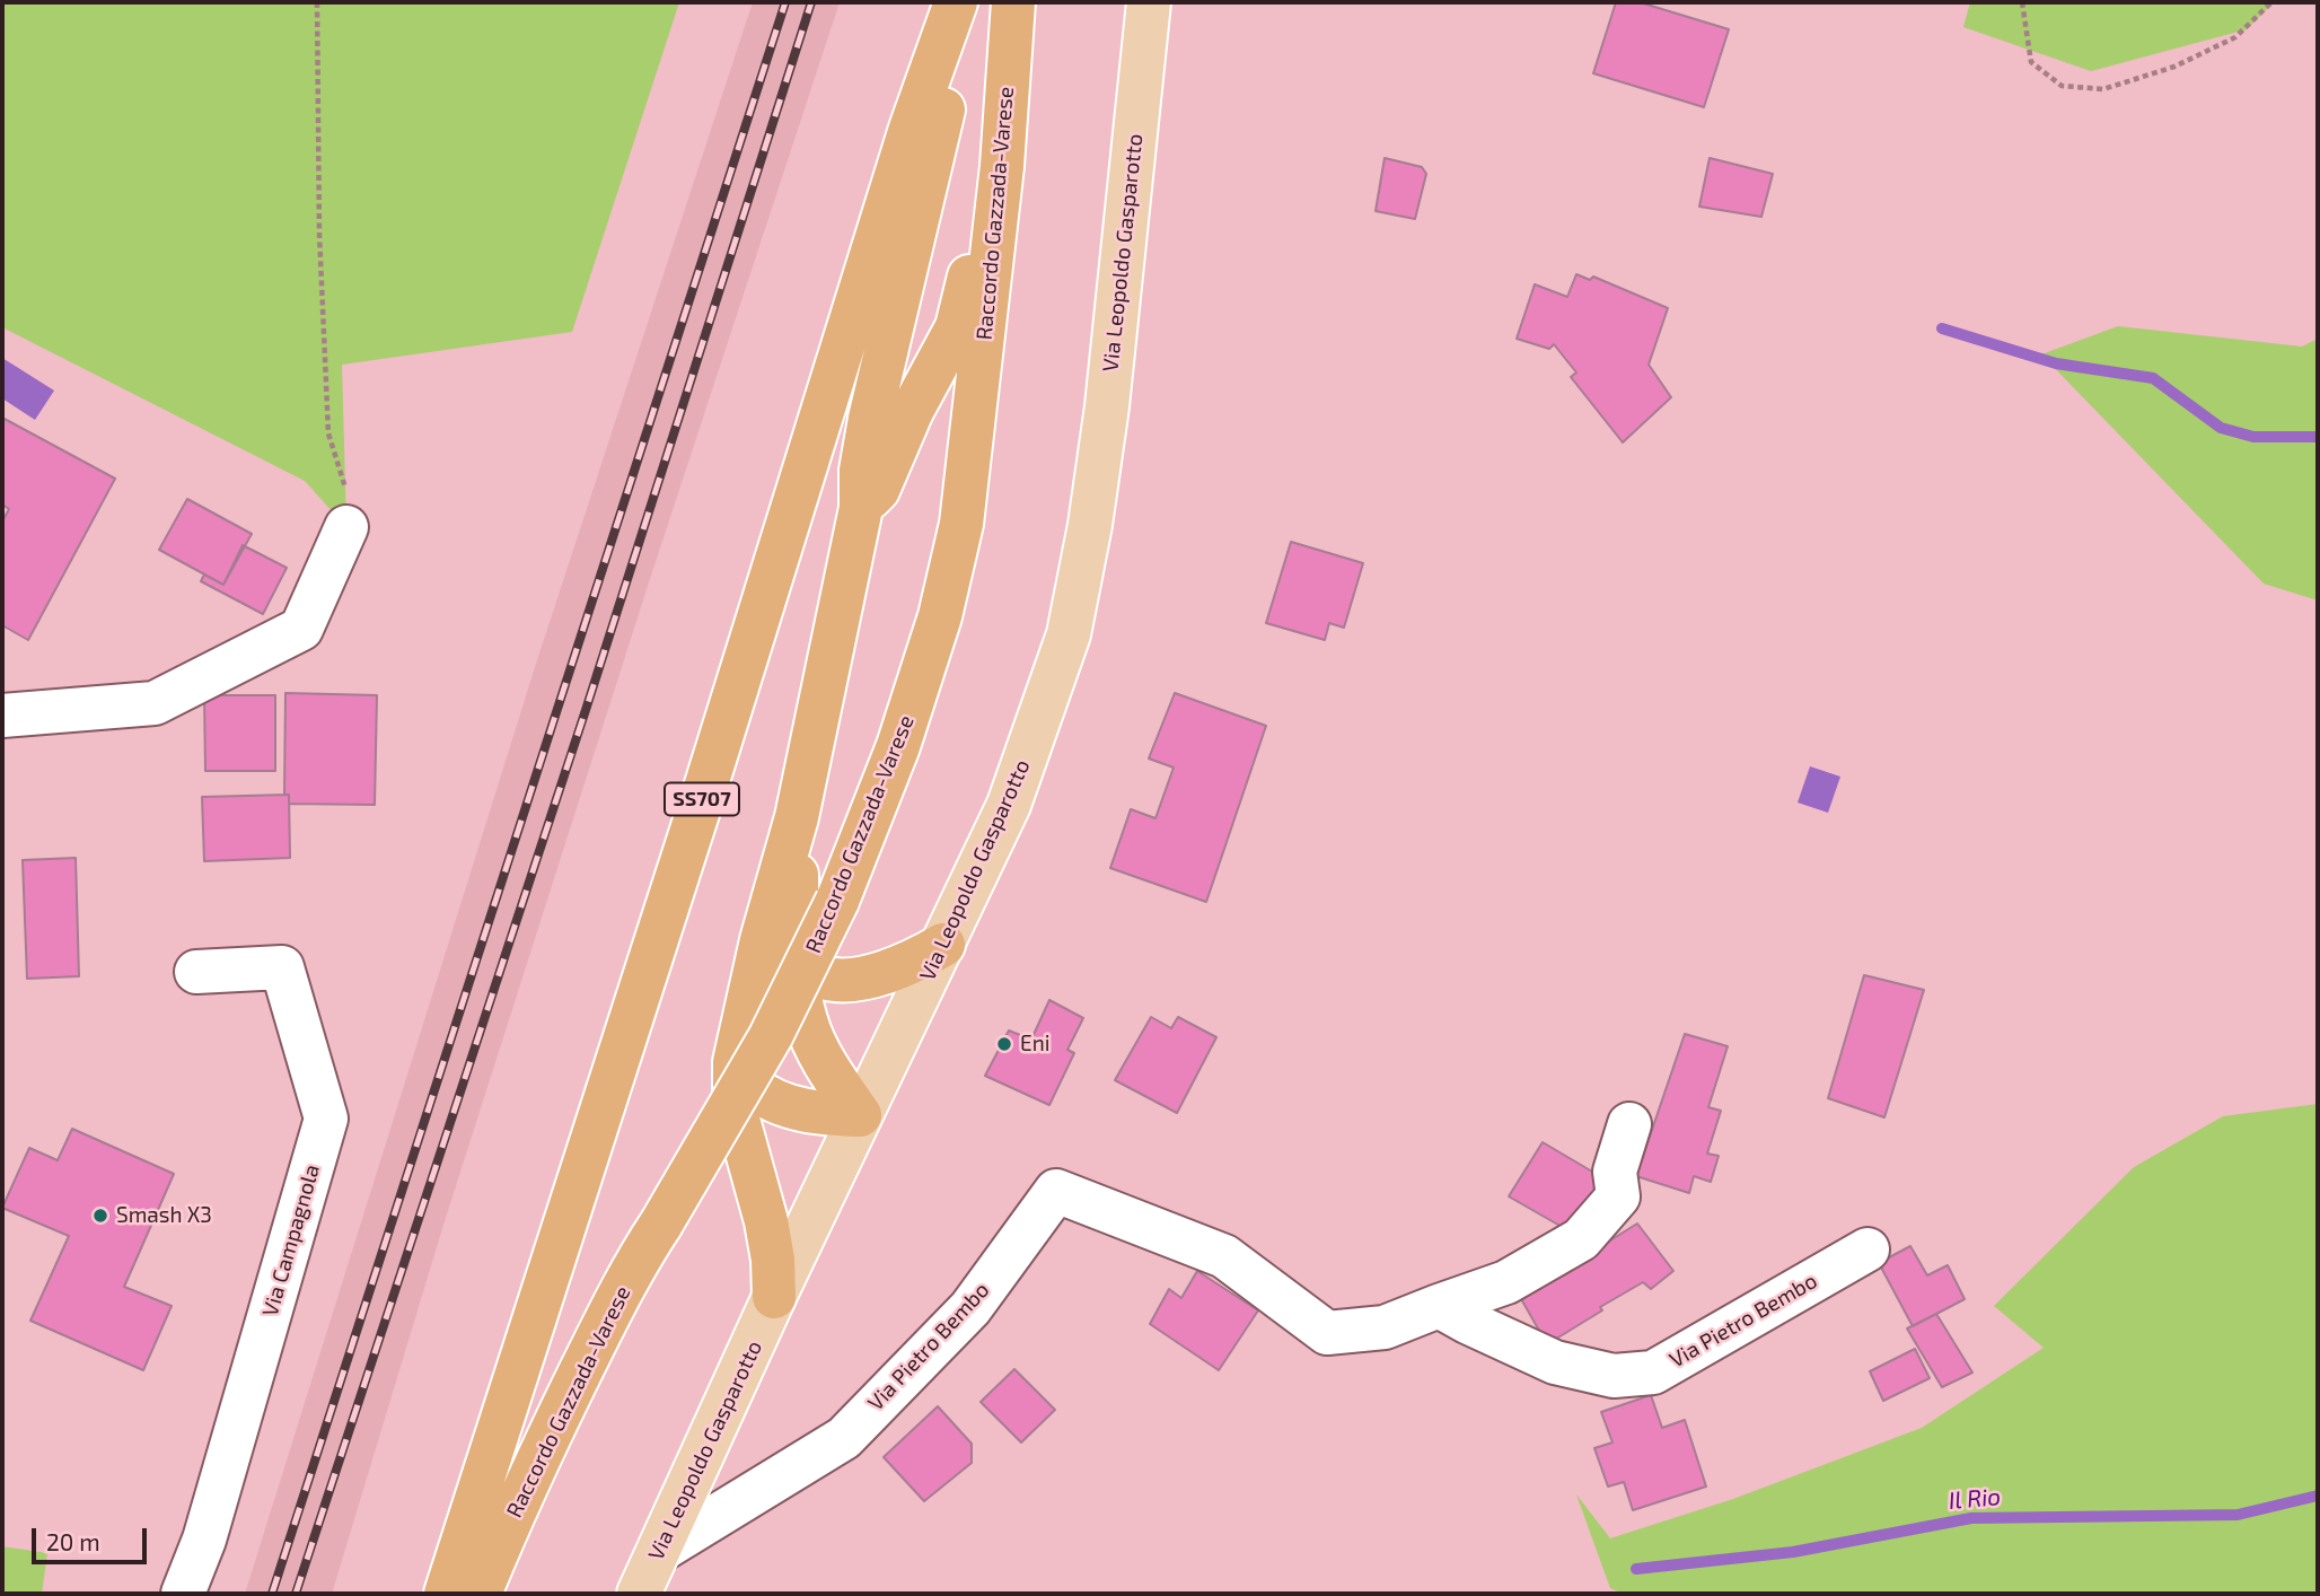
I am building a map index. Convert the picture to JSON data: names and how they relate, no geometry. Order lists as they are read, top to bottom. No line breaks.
{"streets":{"highway":["Raccordo Gazzada-Varese","SS707"],"main road":["Via Leopoldo Gasparotto"],"street":["Via Campagnola","Via Pietro Bembo"]},"crossings":[["Via Leopoldo Gasparotto","Via Pietro Bembo"]],"water":["Il Rio"],"places":["Eni","Smash X3"],"scale_bar":"20 m"}
